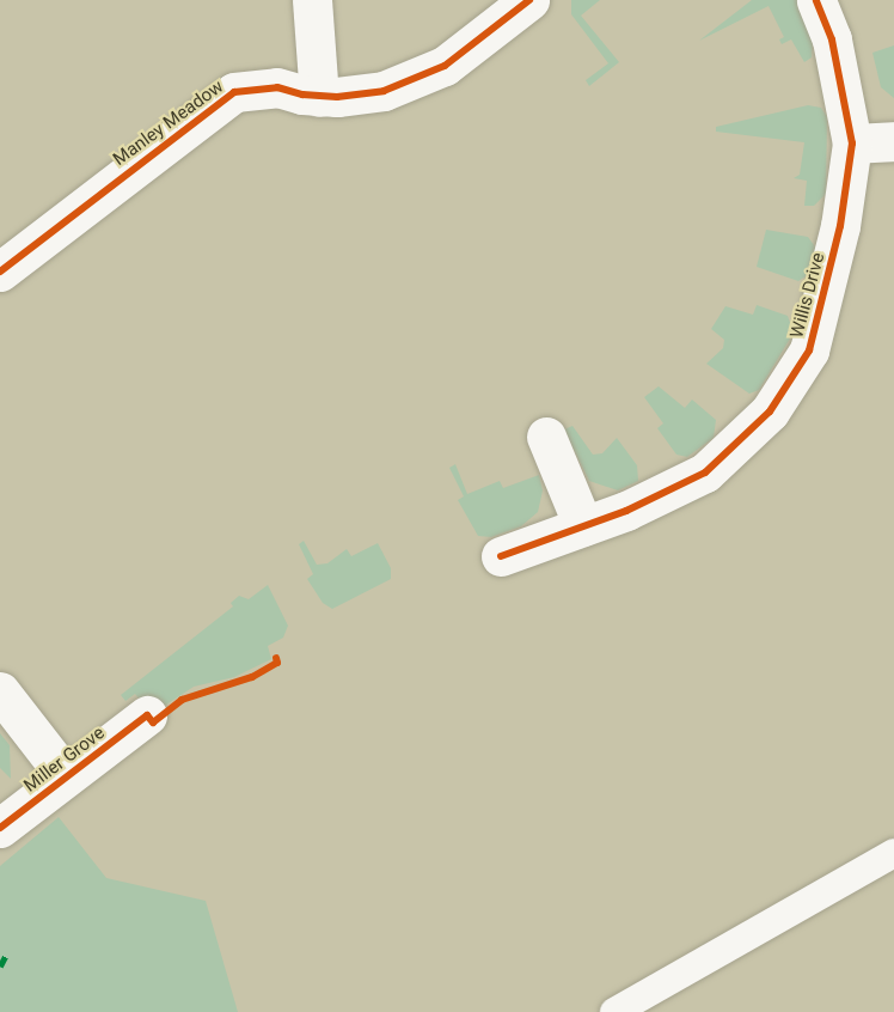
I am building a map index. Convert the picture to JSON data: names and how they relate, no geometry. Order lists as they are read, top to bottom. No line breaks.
{"streets":{"street":["Manley Meadow","Willis Drive","Miller Grove"]}}
